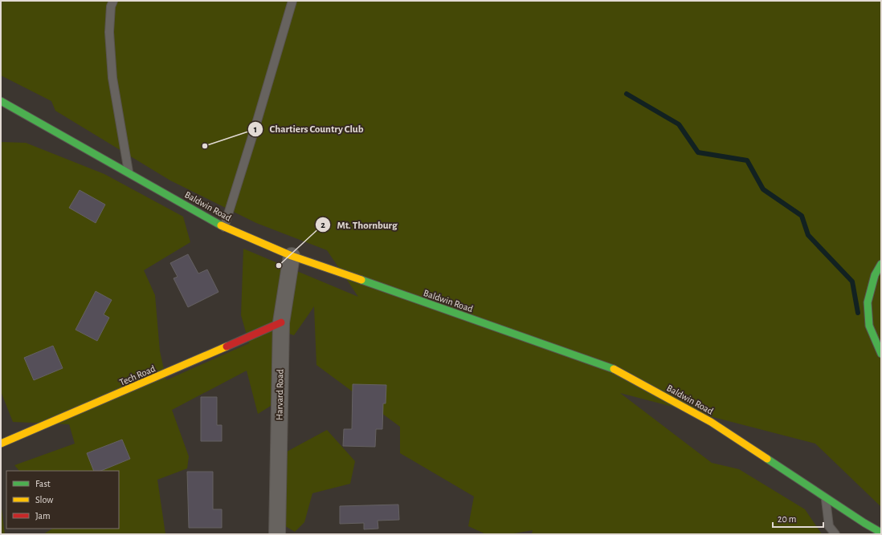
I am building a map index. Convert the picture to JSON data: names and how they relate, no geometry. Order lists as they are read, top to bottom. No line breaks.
{"streets":{"street":["Baldwin Road","Tech Road","Harvard Road"]},"crossings":[["Baldwin Road","Harvard Road"],["Tech Road","Harvard Road"]],"places":["Chartiers Country Club","Mt. Thornburg"],"legend":["Fast","Slow","Jam"],"scale_bar":"20 m"}
